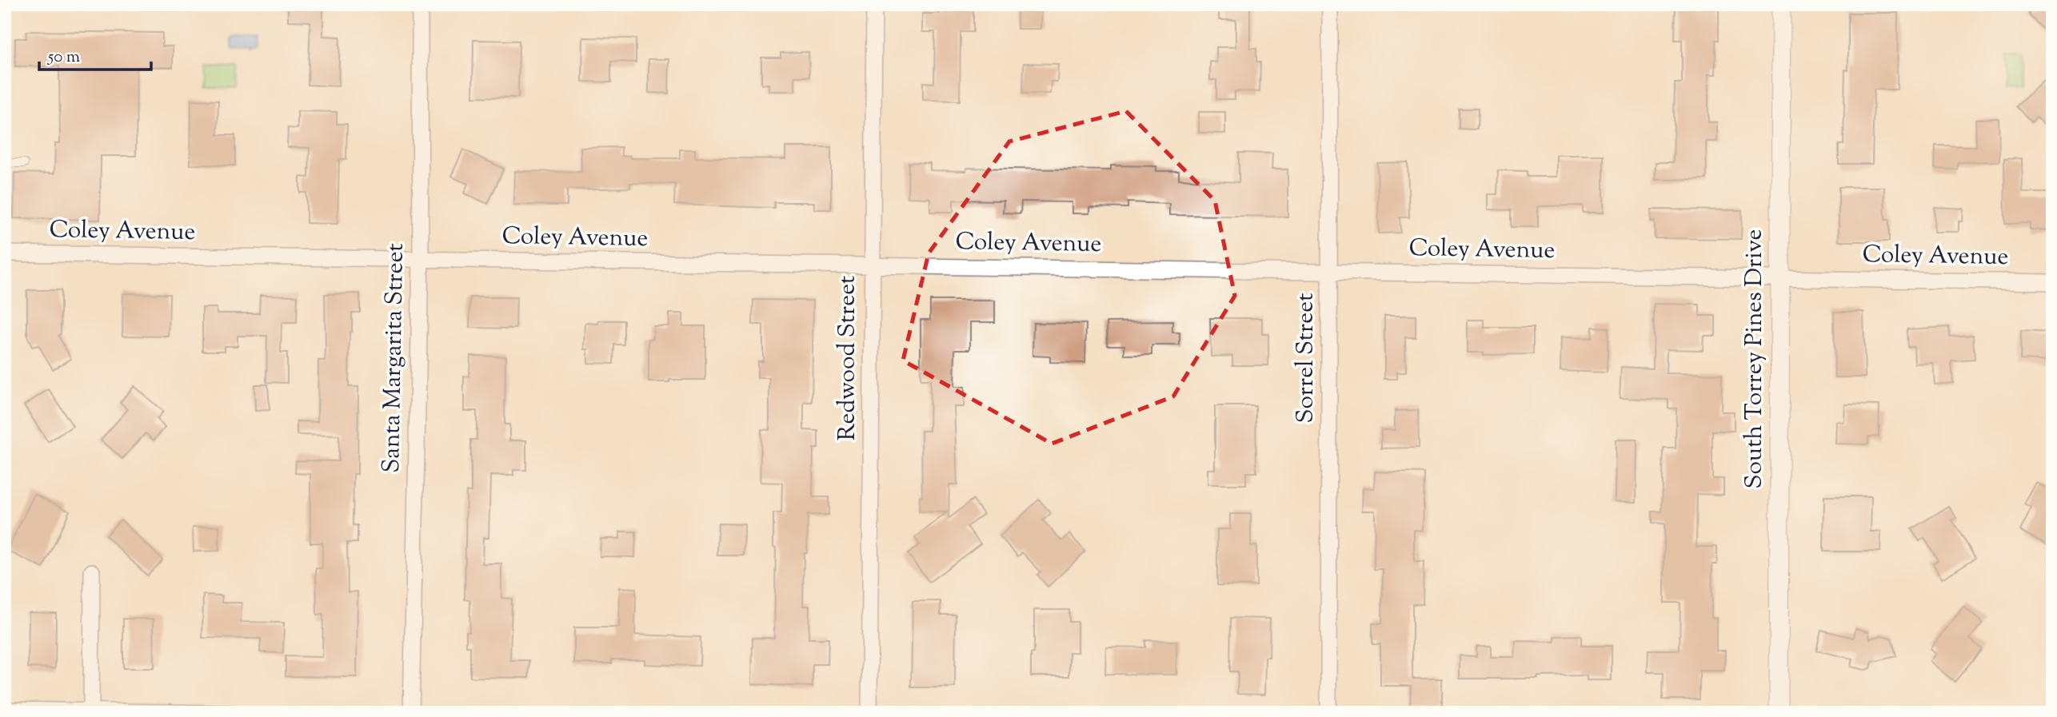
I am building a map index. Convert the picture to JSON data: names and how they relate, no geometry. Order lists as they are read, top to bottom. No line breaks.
{"streets":{"street":["Coley Avenue","Santa Margarita Street","Redwood Street","Sorrel Street","South Torrey Pines Drive"]},"crossings":[["Coley Avenue","Santa Margarita Street"],["Coley Avenue","Redwood Street"],["Coley Avenue","Sorrel Street"],["Coley Avenue","South Torrey Pines Drive"]],"scale_bar":"50 m"}
